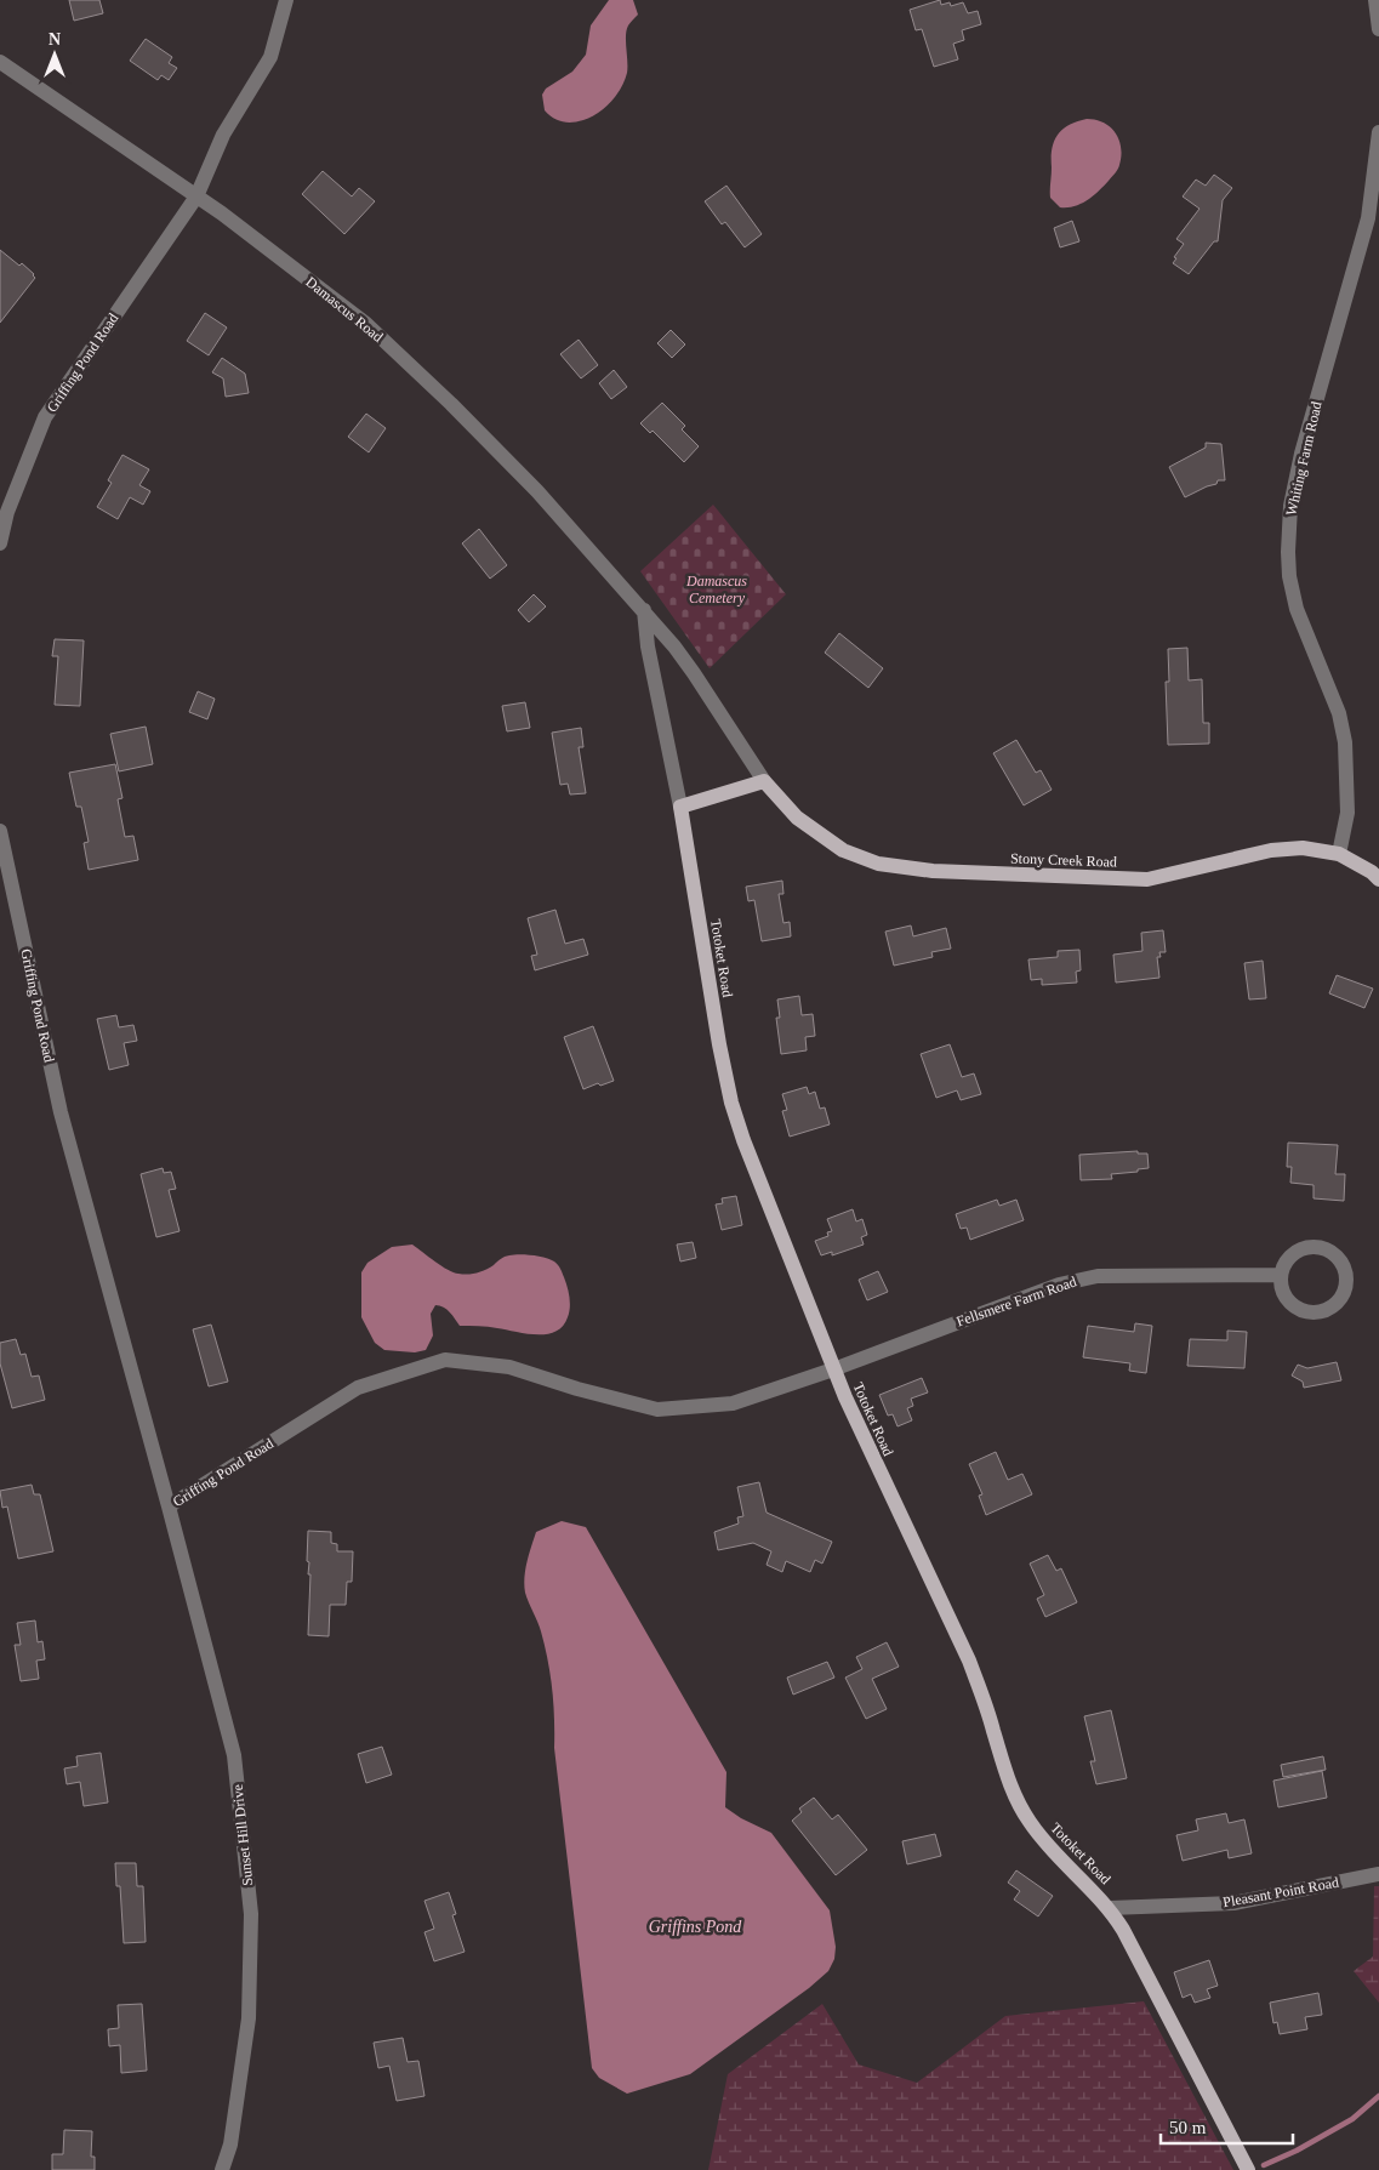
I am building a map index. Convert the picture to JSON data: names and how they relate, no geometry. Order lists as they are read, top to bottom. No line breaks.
{"streets":{"main road":["Stony Creek Road","Totoket Road"],"street":["Damascus Road","Griffing Pond Road","Whiting Farm Road","Fellsmere Farm Road","Sunset Hill Drive","Pleasant Point Road"]},"crossings":[["Damascus Road","Griffing Pond Road"],["Damascus Road","Stony Creek Road"],["Damascus Road","Totoket Road"],["Griffing Pond Road","Totoket Road"],["Griffing Pond Road","Fellsmere Farm Road"],["Griffing Pond Road","Sunset Hill Drive"],["Whiting Farm Road","Stony Creek Road"],["Stony Creek Road","Totoket Road"],["Totoket Road","Fellsmere Farm Road"],["Totoket Road","Pleasant Point Road"]],"water":["Griffins Pond"],"parks":["Damascus Cemetery"],"scale_bar":"50 m","north":"top"}
